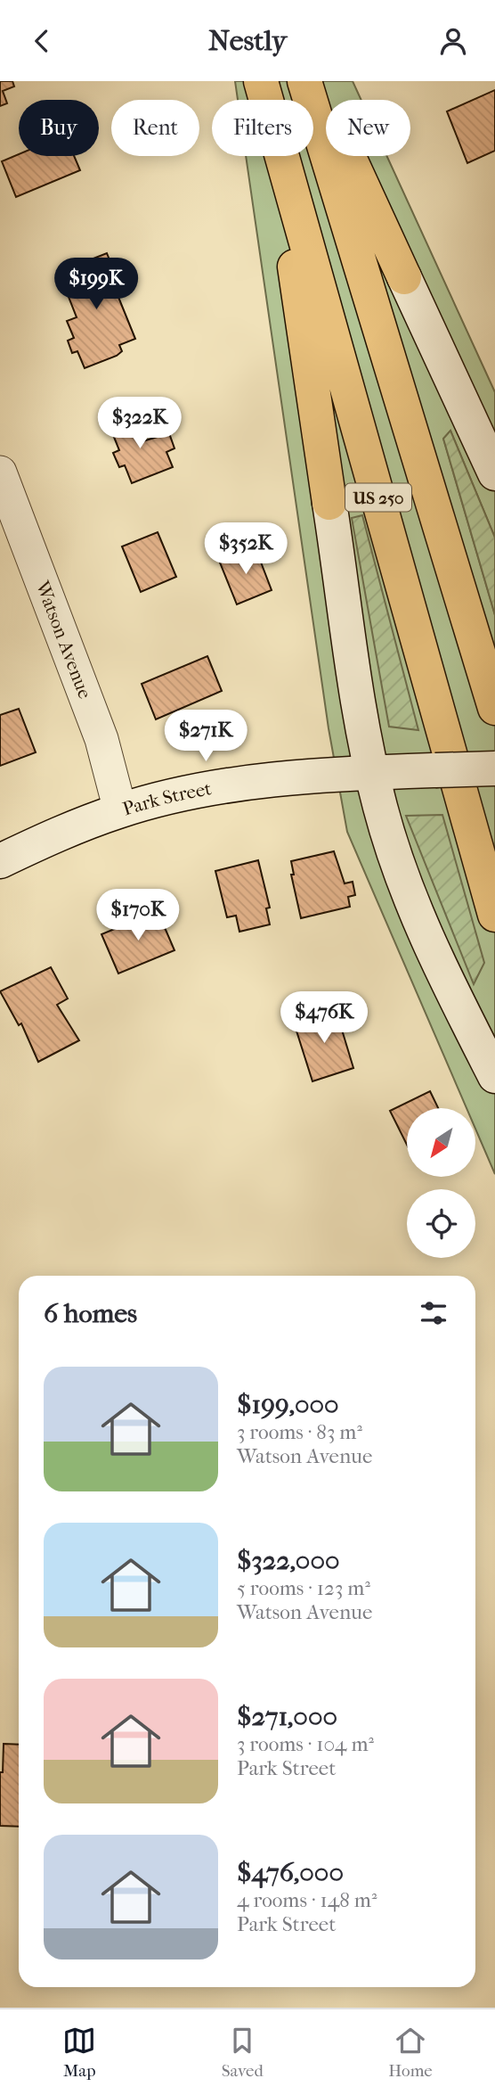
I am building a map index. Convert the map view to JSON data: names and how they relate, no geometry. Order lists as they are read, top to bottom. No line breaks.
{"streets":{"highway":["US 250"],"street":["Watson Avenue","Park Street"]},"crossings":[["Watson Avenue","Park Street"]],"north":"bottom left","page":{"header":"Nestly","chip":["Buy","Rent","Filters","New"],"price":["$199K","$322K","$352K","$271K","$170K","$476K"],"heading":"6 homes","list":[{"name":"$199,000","note":"3 rooms · 83 m² · Watson Avenue"},{"name":"$322,000","note":"5 rooms · 123 m² · Watson Avenue"},{"name":"$271,000","note":"3 rooms · 104 m² · Park Street"},{"name":"$476,000","note":"4 rooms · 148 m² · Park Street"}],"tabs":["Map","Saved","Home"]}}
